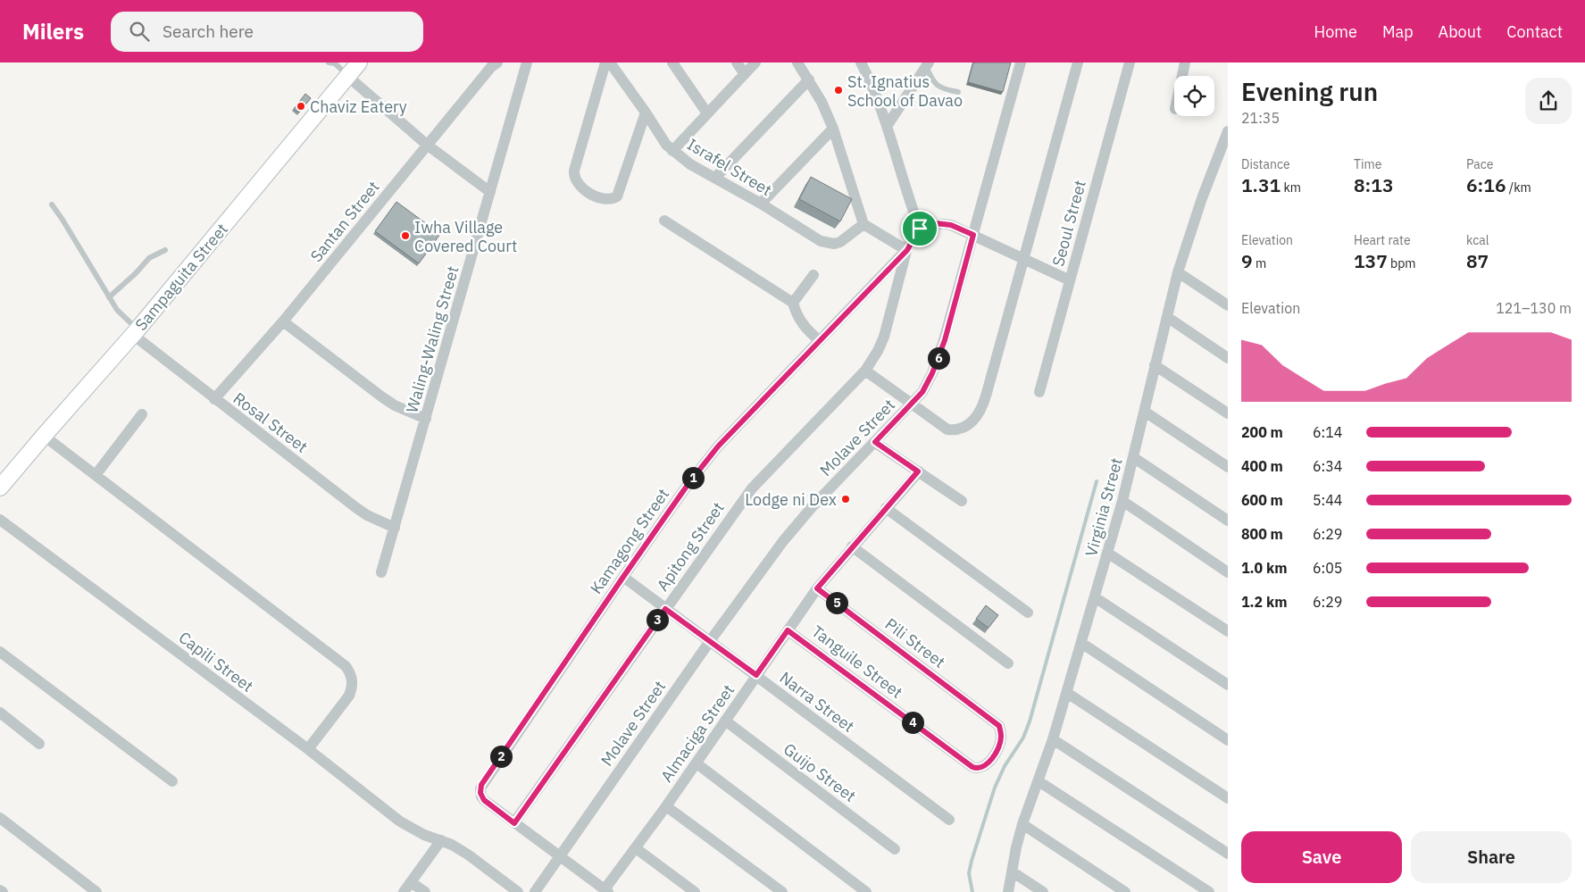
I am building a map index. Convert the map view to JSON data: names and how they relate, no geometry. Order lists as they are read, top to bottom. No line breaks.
{"streets":{"street":["Israfel Street","Santan Street","Seoul Street","Sampaguita Street","Waling-Waling Street","Rosal Street","Molave Street","Virginia Street","Kamagong Street","Apitong Street","Pili Street","Capili Street","Tanguile Street","Narra Street","Almaciga Street","Guijo Street"]},"crossings":[["Santan Street","Rosal Street"],["Sampaguita Street","Rosal Street"],["Waling-Waling Street","Rosal Street"],["Molave Street","Narra Street"],["Kamagong Street","Apitong Street"],["Kamagong Street","Narra Street"],["Apitong Street","Narra Street"],["Pili Street","Tanguile Street"],["Pili Street","Almaciga Street"],["Tanguile Street","Almaciga Street"],["Narra Street","Almaciga Street"],["Almaciga Street","Guijo Street"]],"places":["St. Ignatius School of Davao","Chaviz Eatery","Iwha Village Covered Court","Lodge ni Dex"],"page":{"header":"Milers","search":"Search here","nav":["Home","Map","About","Contact"],"heading":["Evening run","21:35"],"stats":[["Distance","1.31 km"],["Time","8:13"],["Pace","6:16 /km"],["Elevation","9 m"],["Heart rate","137 bpm"],["kcal","87"]],"chart":["Elevation","121–130 m"],"pins":["6","1","5","3","4","2"],"list":[{"name":"200 m","note":"6:14"},{"name":"400 m","note":"6:34"},{"name":"600 m","note":"5:44"},{"name":"800 m","note":"6:29"},{"name":"1.0 km","note":"6:05"},{"name":"1.2 km","note":"6:29"}],"buttons":["Save","Share"]}}
